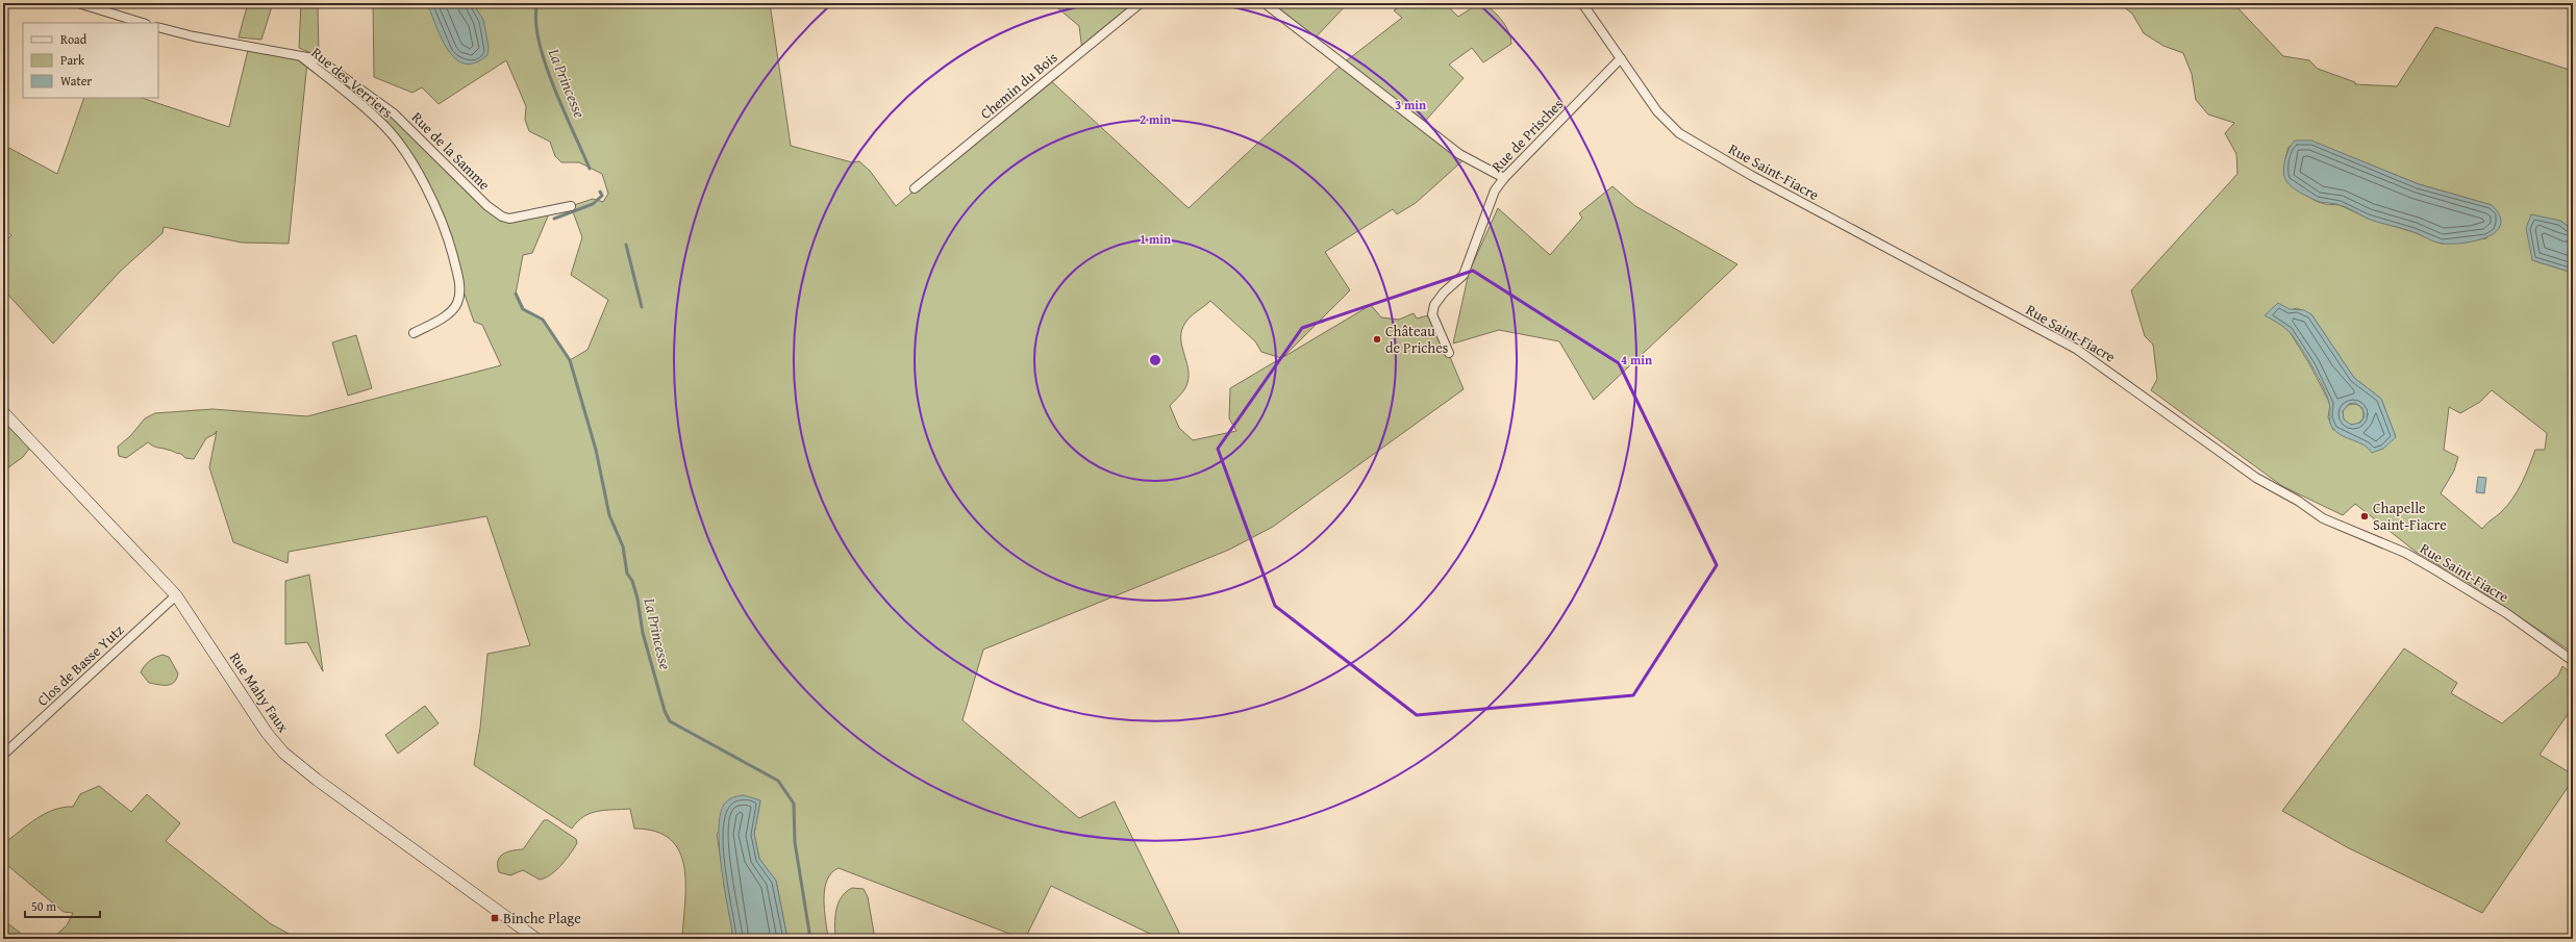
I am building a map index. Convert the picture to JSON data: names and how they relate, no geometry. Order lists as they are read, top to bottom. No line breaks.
{"streets":{"street":["Rue des Verriers","Chemin du Bois","Rue de Prisches","Rue de la Samme","Rue Saint-Fiacre","Clos de Basse Yutz","Rue Mahy Faux"]},"crossings":[["Rue des Verriers","Rue de la Samme"],["Rue de Prisches","Rue Saint-Fiacre"],["Clos de Basse Yutz","Rue Mahy Faux"]],"water":["La Princesse"],"places":{"other":["Château de Priches","Chapelle Saint-Fiacre"],"transit":["Binche Plage"]},"legend":["Road","Park","Water"],"scale_bar":"50 m","rings":["3 min","2 min","1 min","4 min"]}
